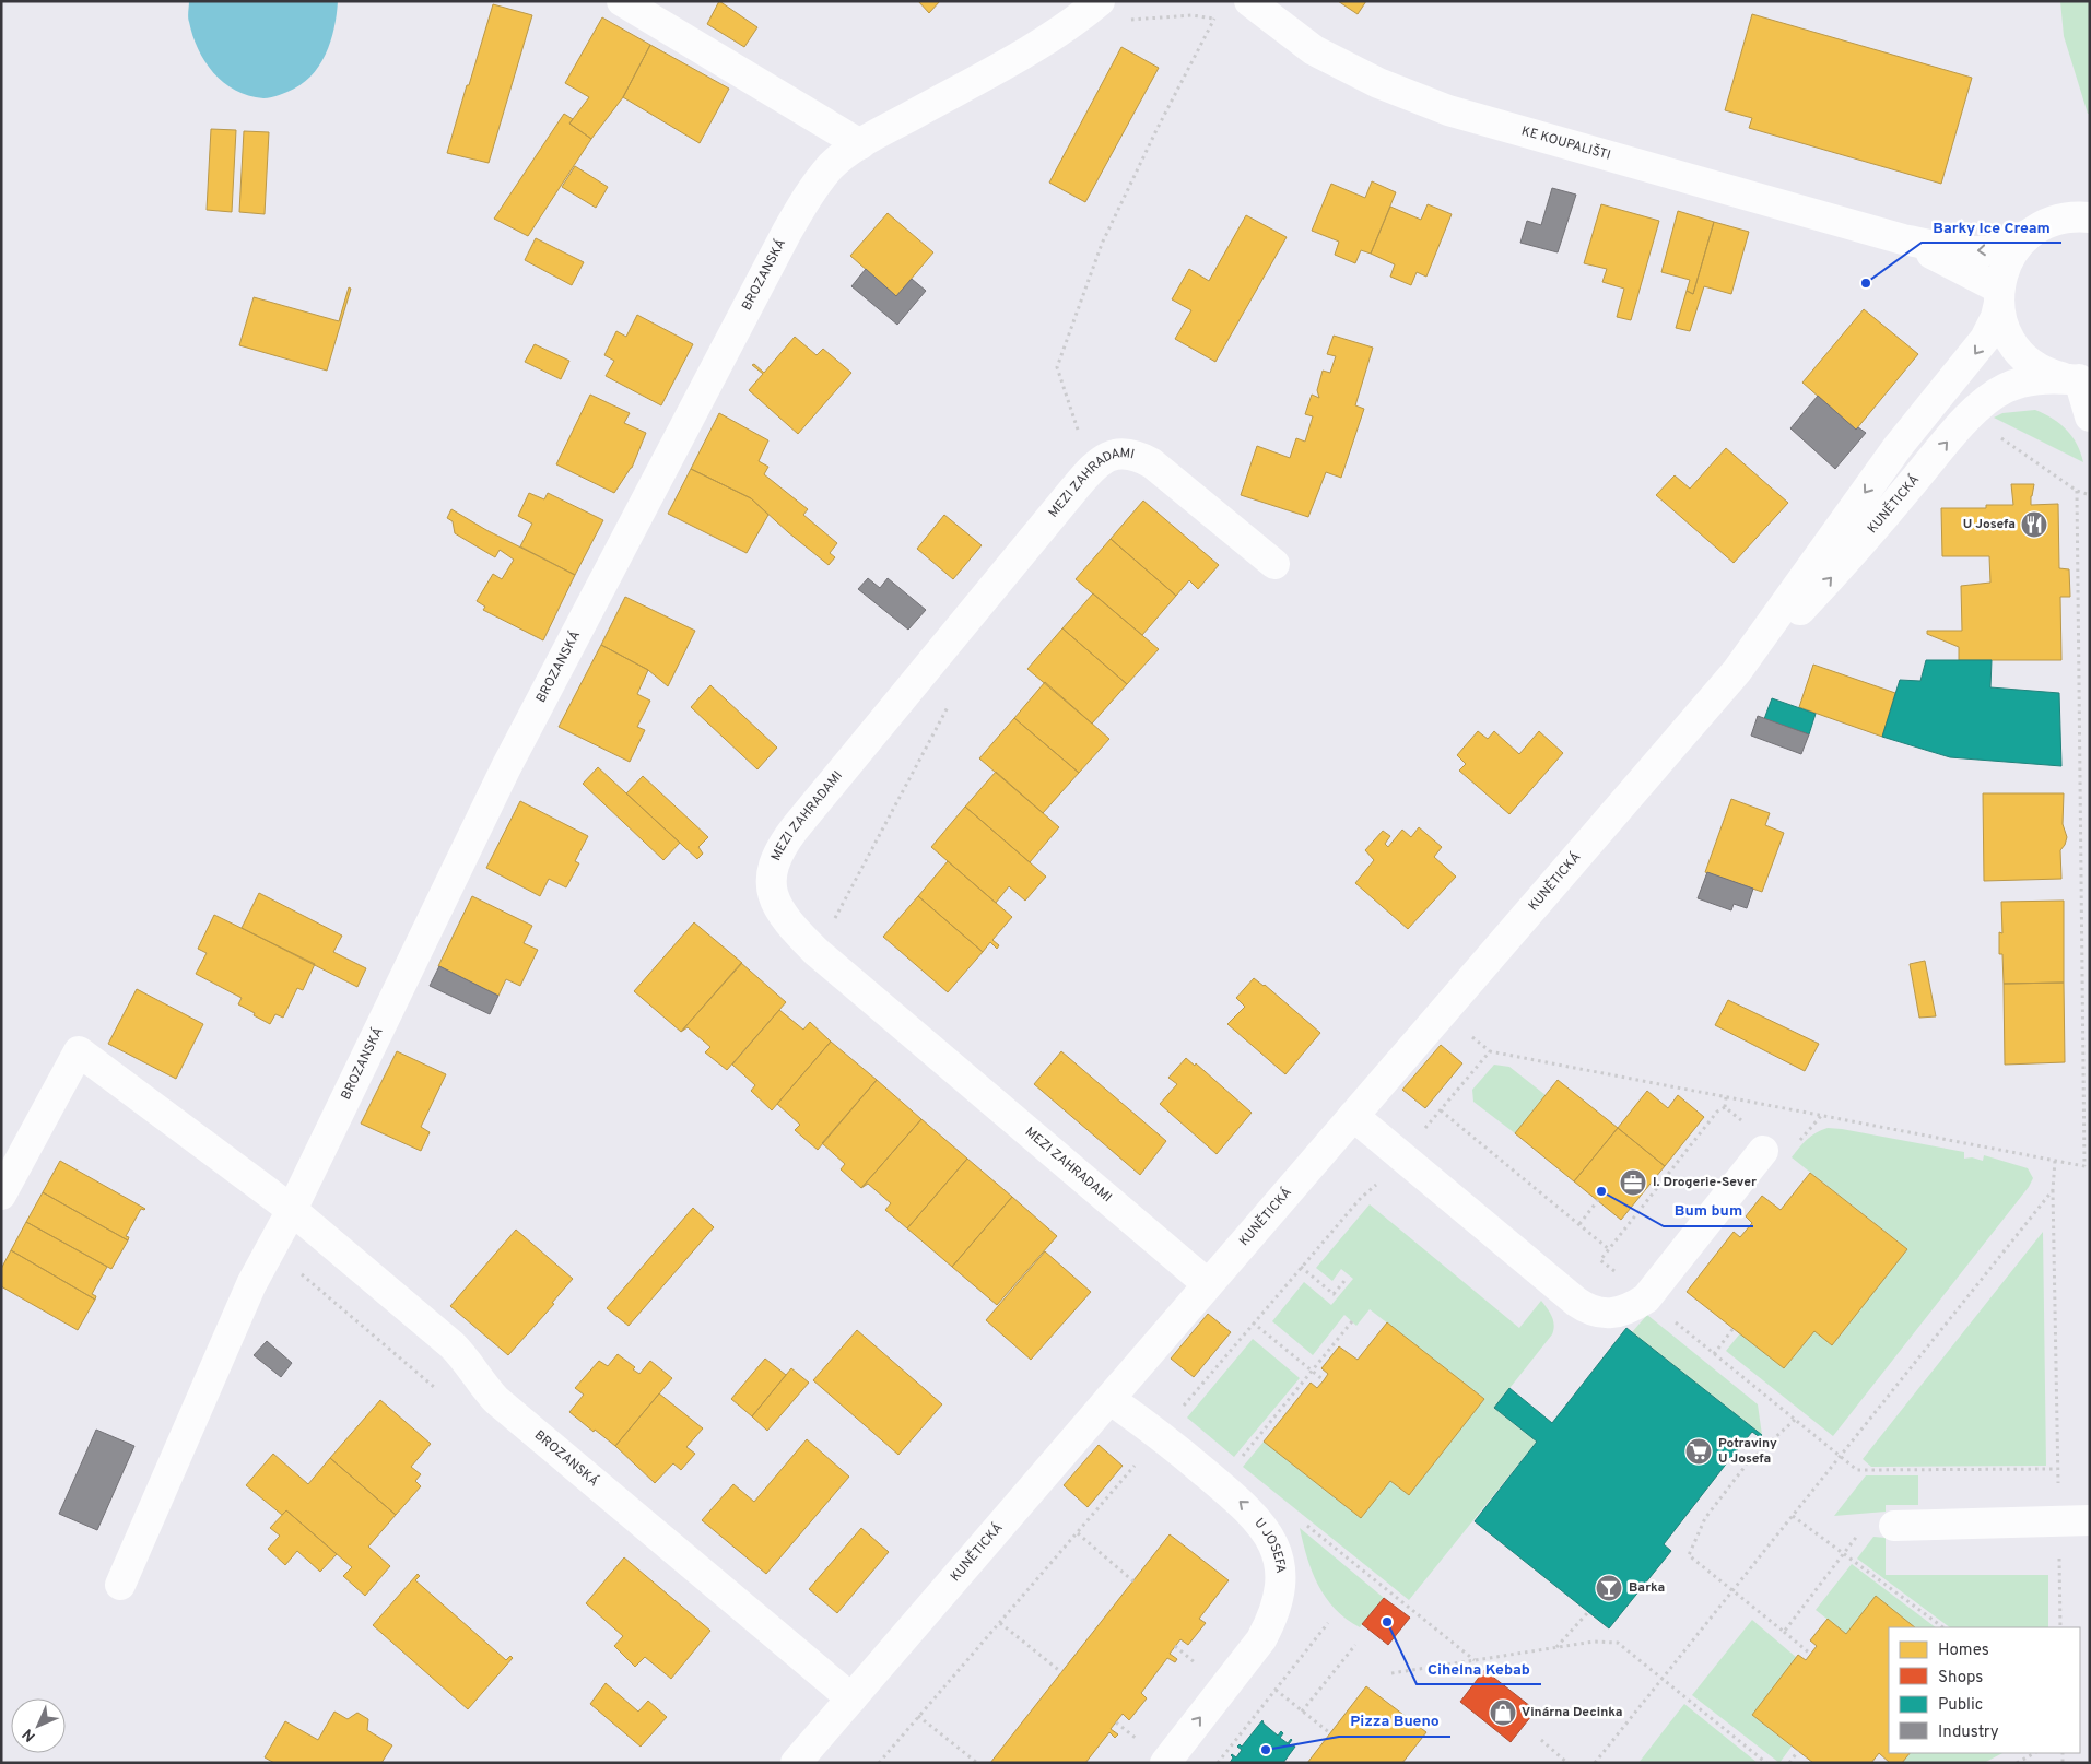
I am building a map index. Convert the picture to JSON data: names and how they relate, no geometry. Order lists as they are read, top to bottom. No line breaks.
{"streets":{"street":["KE KOUPALIŠTI","BROZANSKÁ","MEZI ZAHRADAMI","KUNĚTICKÁ","U JOSEFA"]},"crossings":[["KE KOUPALIŠTI","KUNĚTICKÁ"],["BROZANSKÁ","KUNĚTICKÁ"],["MEZI ZAHRADAMI","KUNĚTICKÁ"],["KUNĚTICKÁ","U JOSEFA"]],"places":{"other":["Barky Ice Cream","Bum bum","Cihelna Kebab","Pizza Bueno"],"restaurant":["U Josefa"],"office":["I. Drogerie-Sever"],"supermarket":["Potraviny U Josefa"],"bar":["Barka"],"shop":["Vinárna Decinka"]},"legend":["Homes","Shops","Public","Industry"],"north":"bottom left"}
